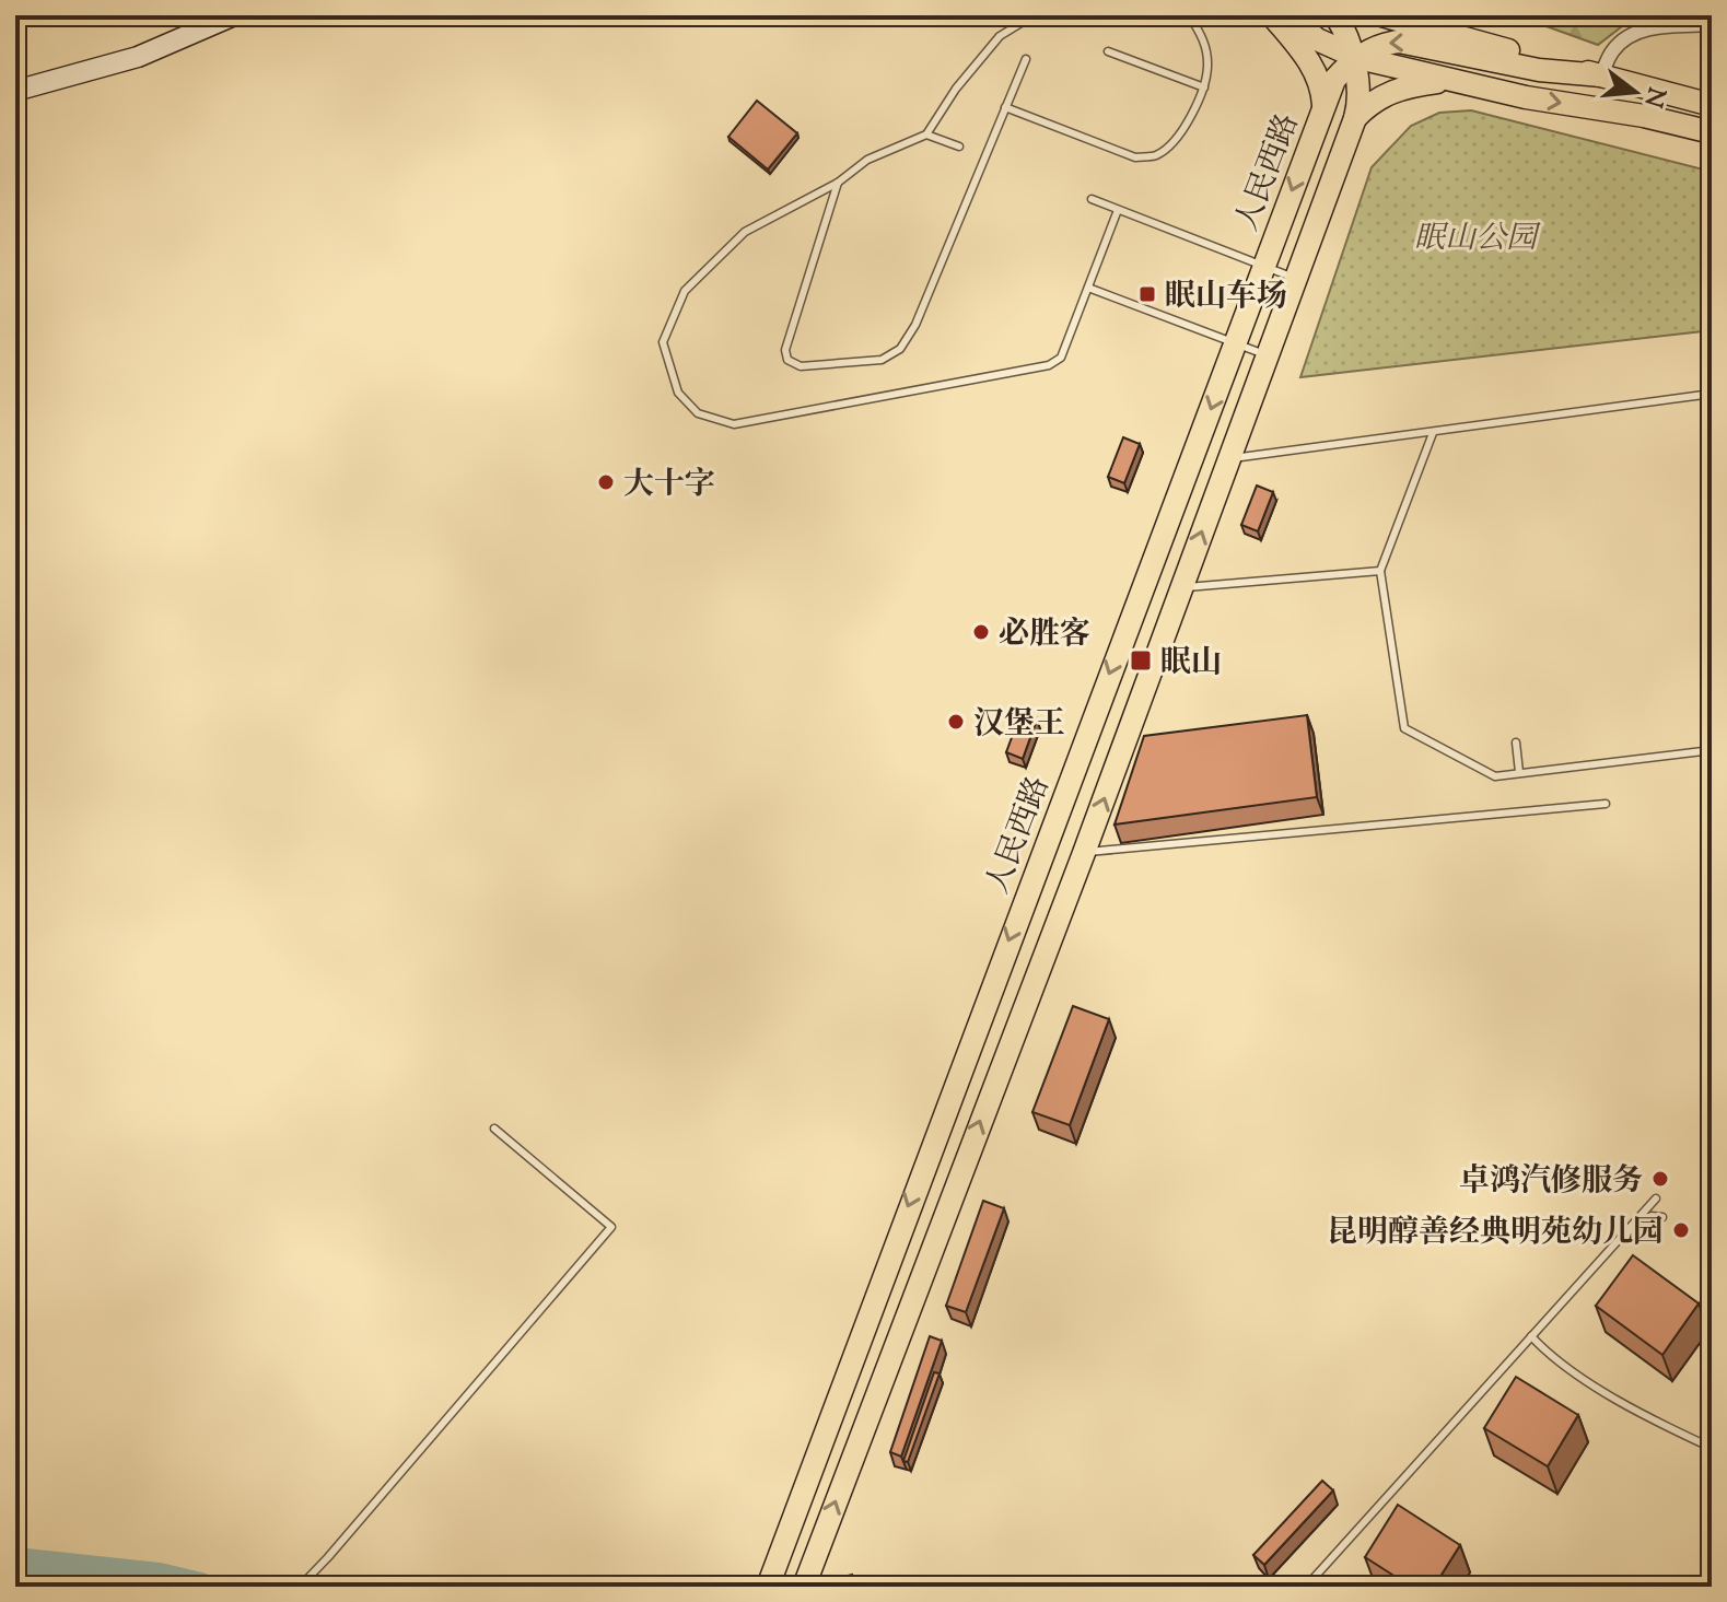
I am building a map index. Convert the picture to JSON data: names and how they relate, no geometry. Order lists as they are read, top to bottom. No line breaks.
{"streets":{"main road":["人民西路"]},"parks":["眠山公园"],"places":{"transit":["眠山车场","眠山"],"other":["大十字","必胜客","汉堡王","卓鸿汽修服务","昆明醇善经典明苑幼儿园"]},"north":"right"}
